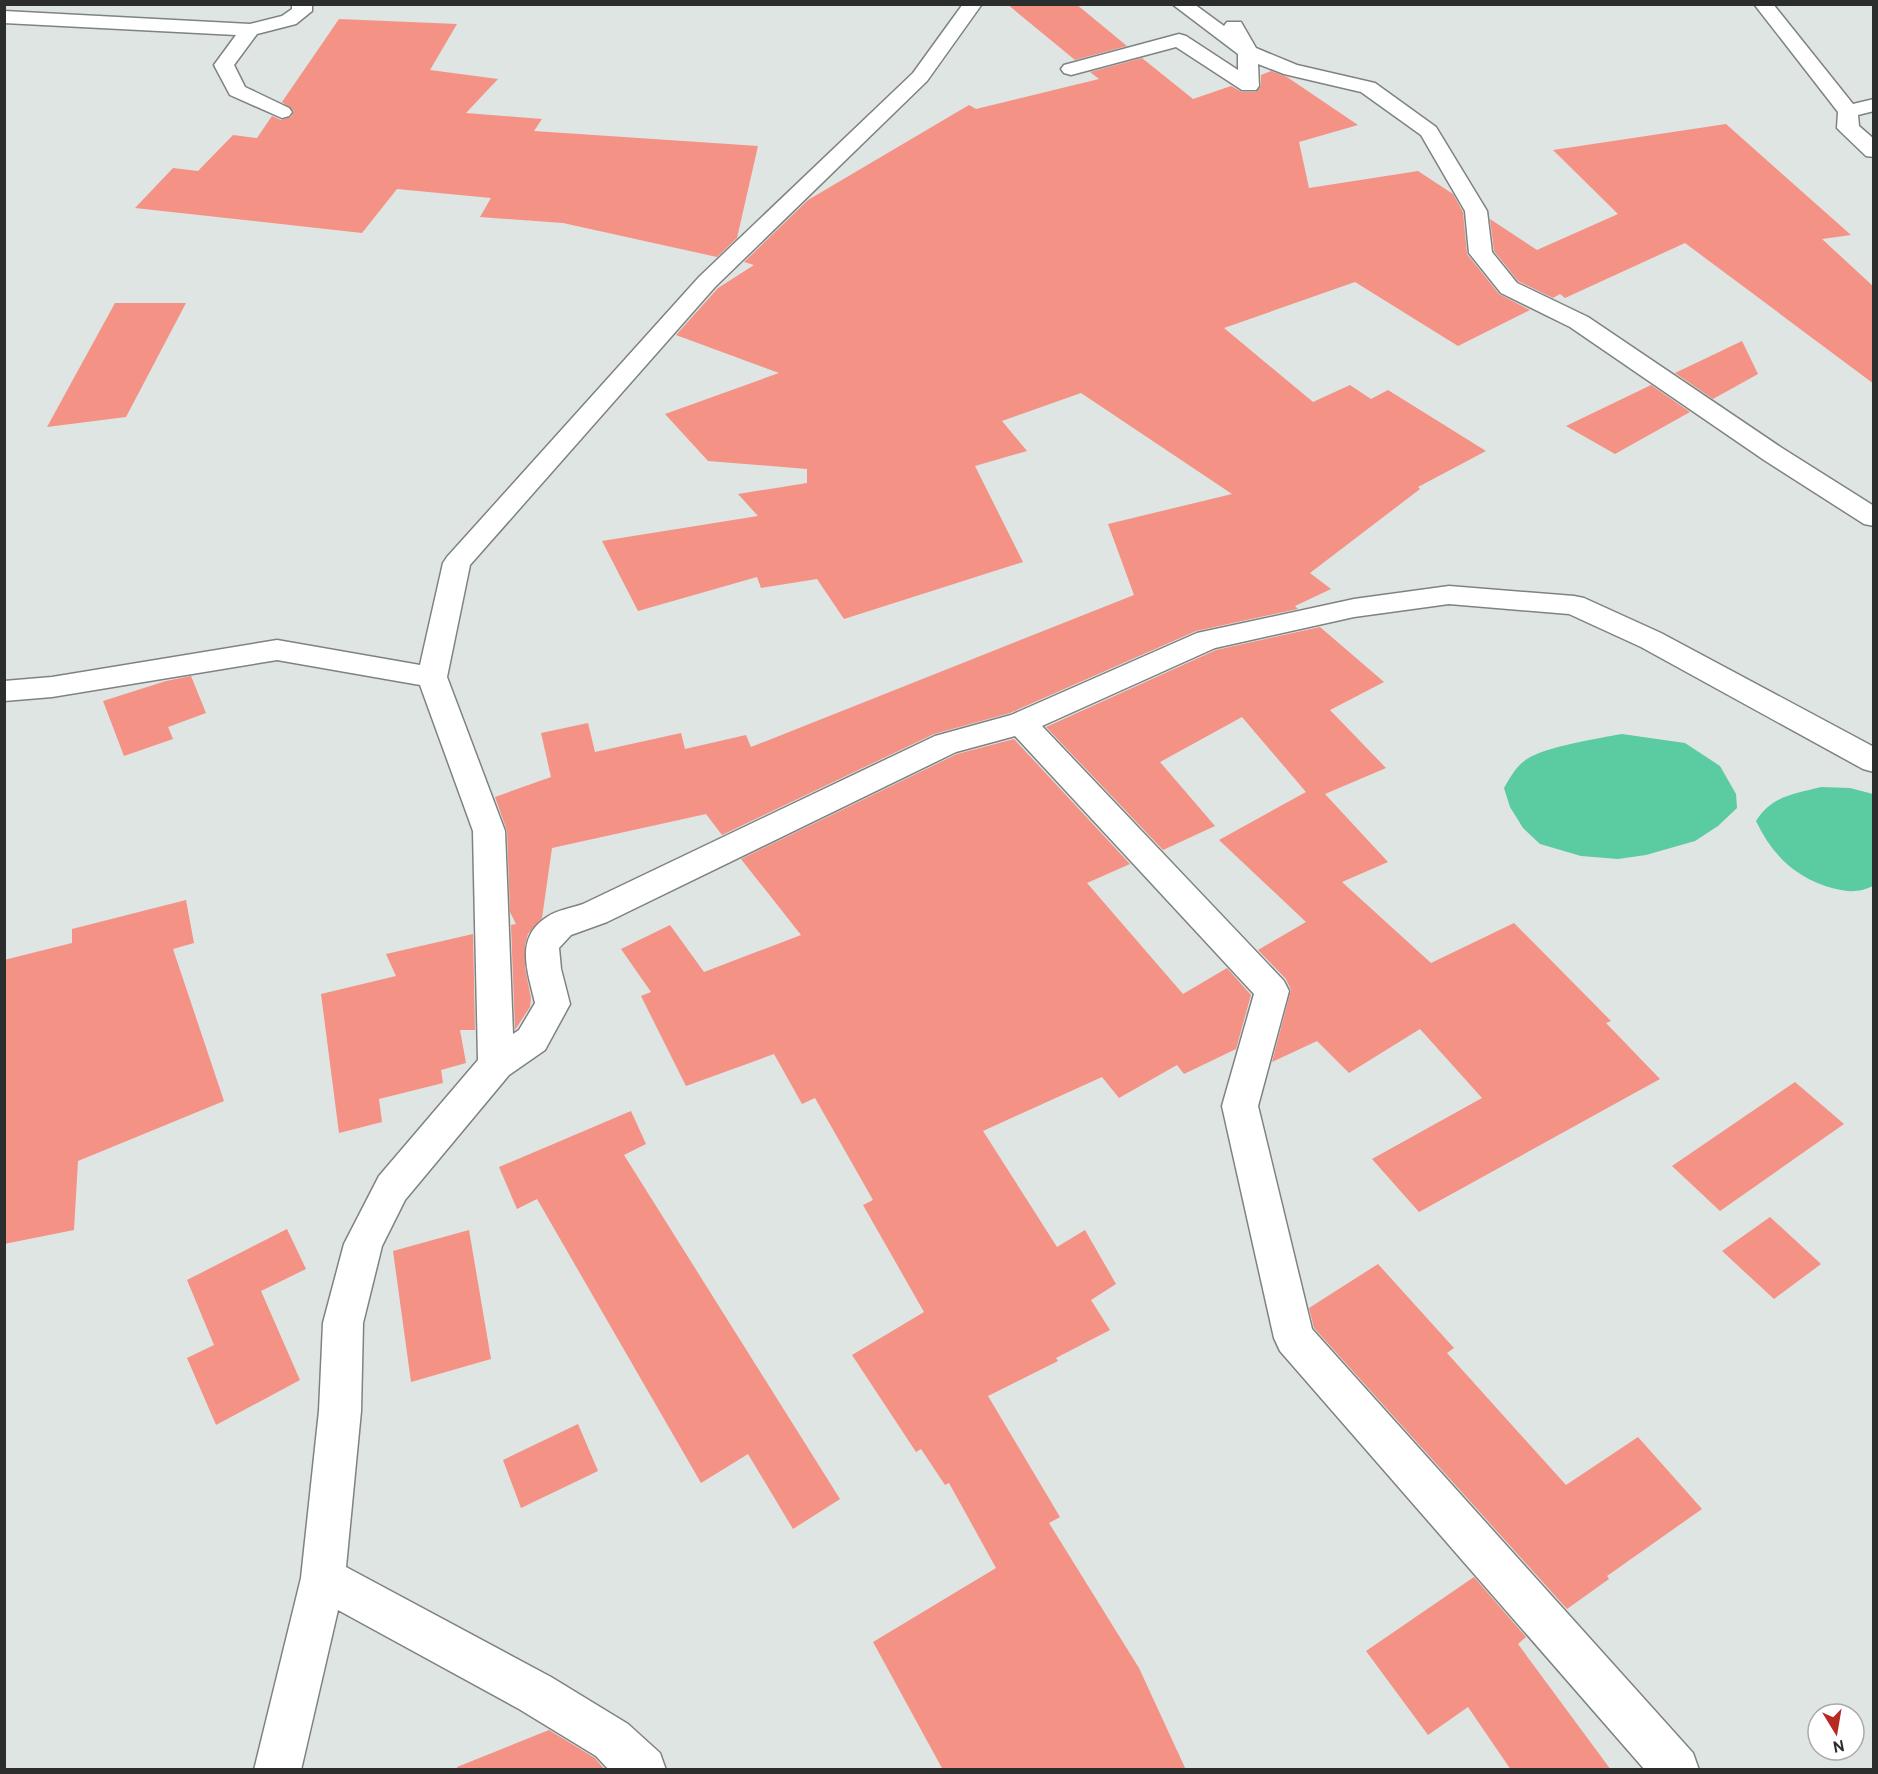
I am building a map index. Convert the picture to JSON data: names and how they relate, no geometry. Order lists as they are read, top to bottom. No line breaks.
{"north":"bottom"}
